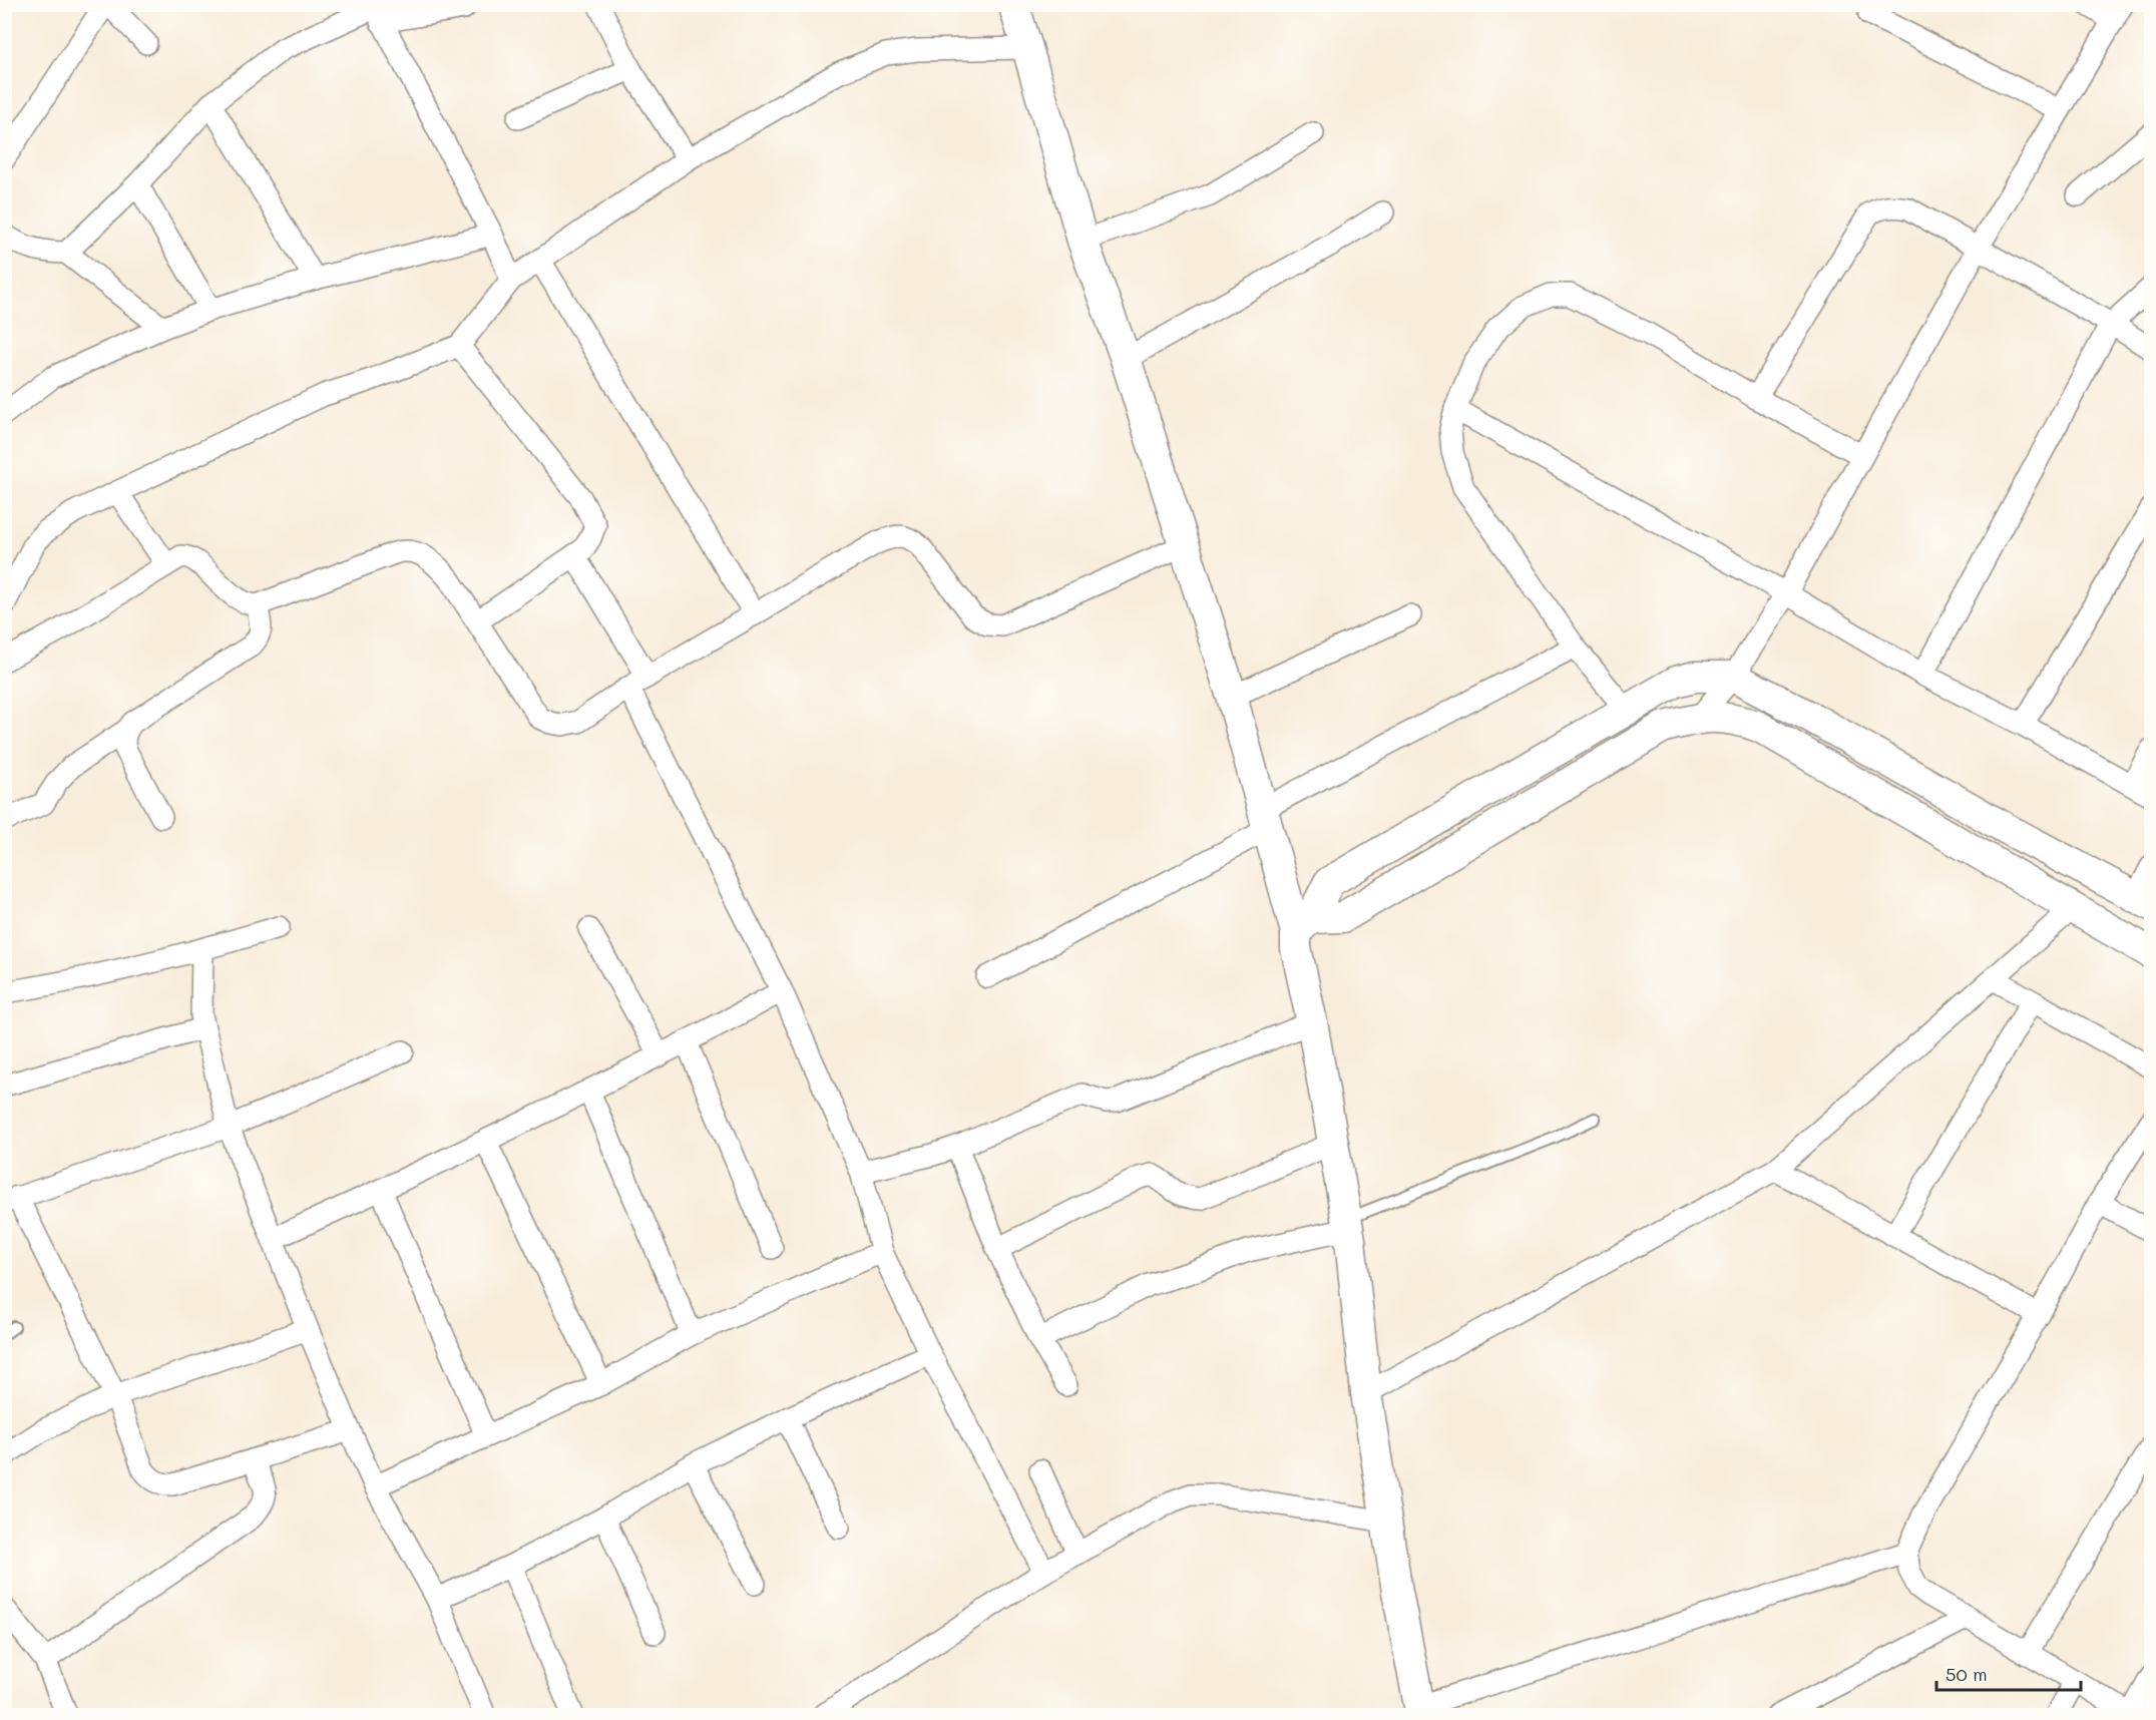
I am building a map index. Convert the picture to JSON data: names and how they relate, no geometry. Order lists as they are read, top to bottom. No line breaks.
{"scale_bar":"50 m"}
